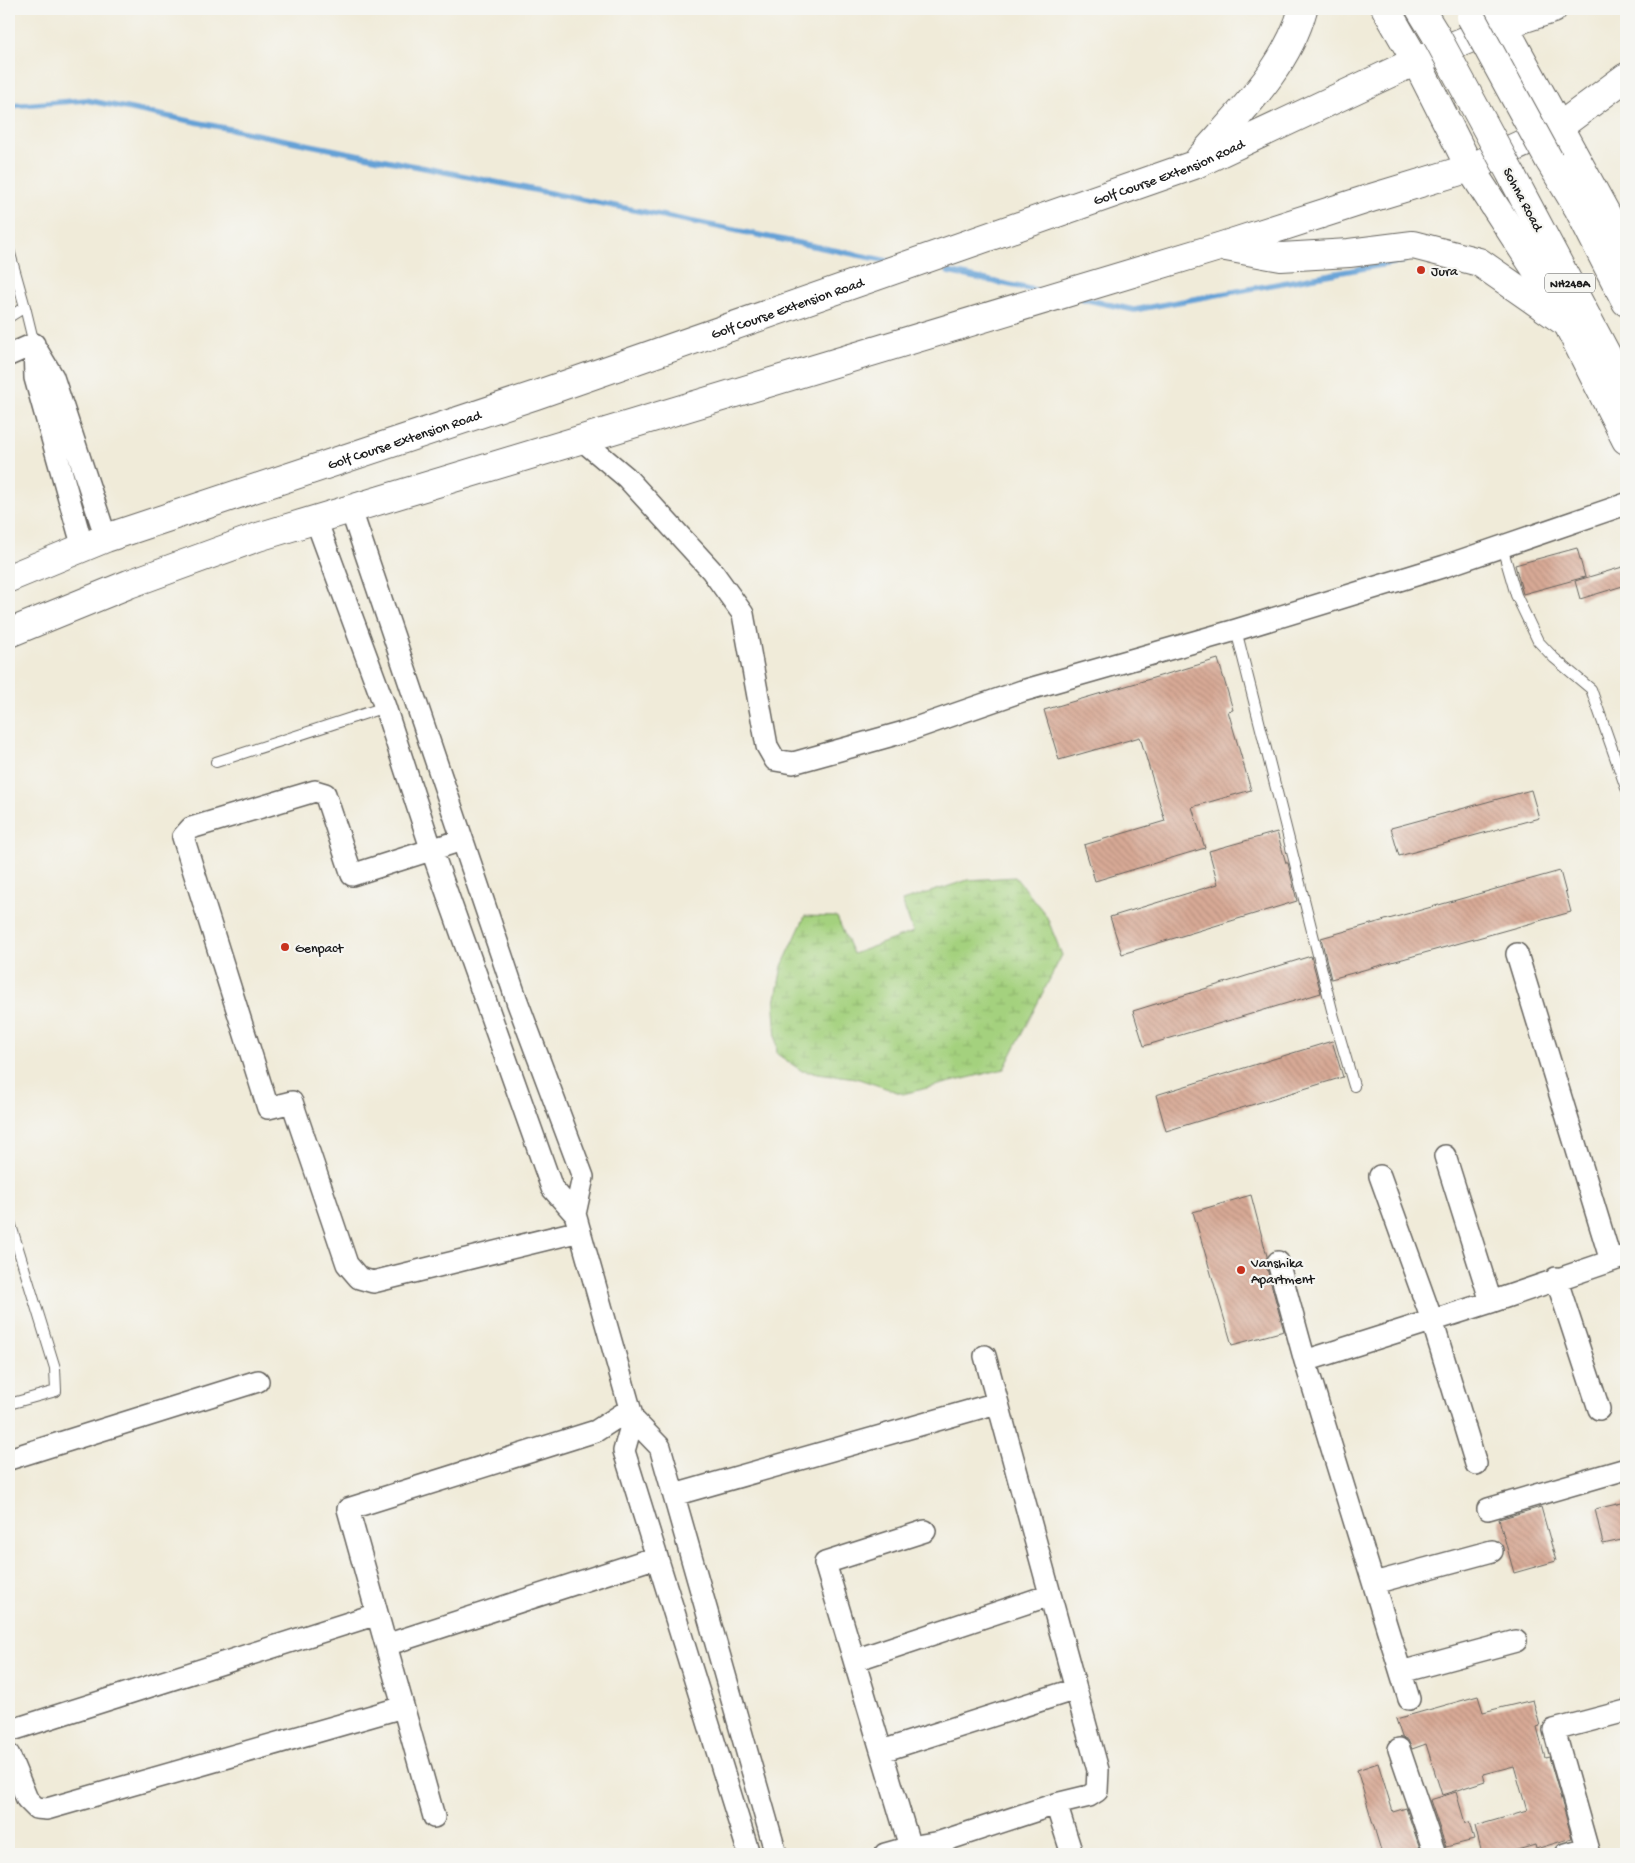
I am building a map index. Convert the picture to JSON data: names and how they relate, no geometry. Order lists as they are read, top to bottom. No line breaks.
{"streets":{"main road":["Golf Course Extension Road","Sohna Road","NH248A"]},"crossings":[["Golf Course Extension Road","NH248A"]],"places":["Jura","Genpact","Vanshika Apartment"]}
